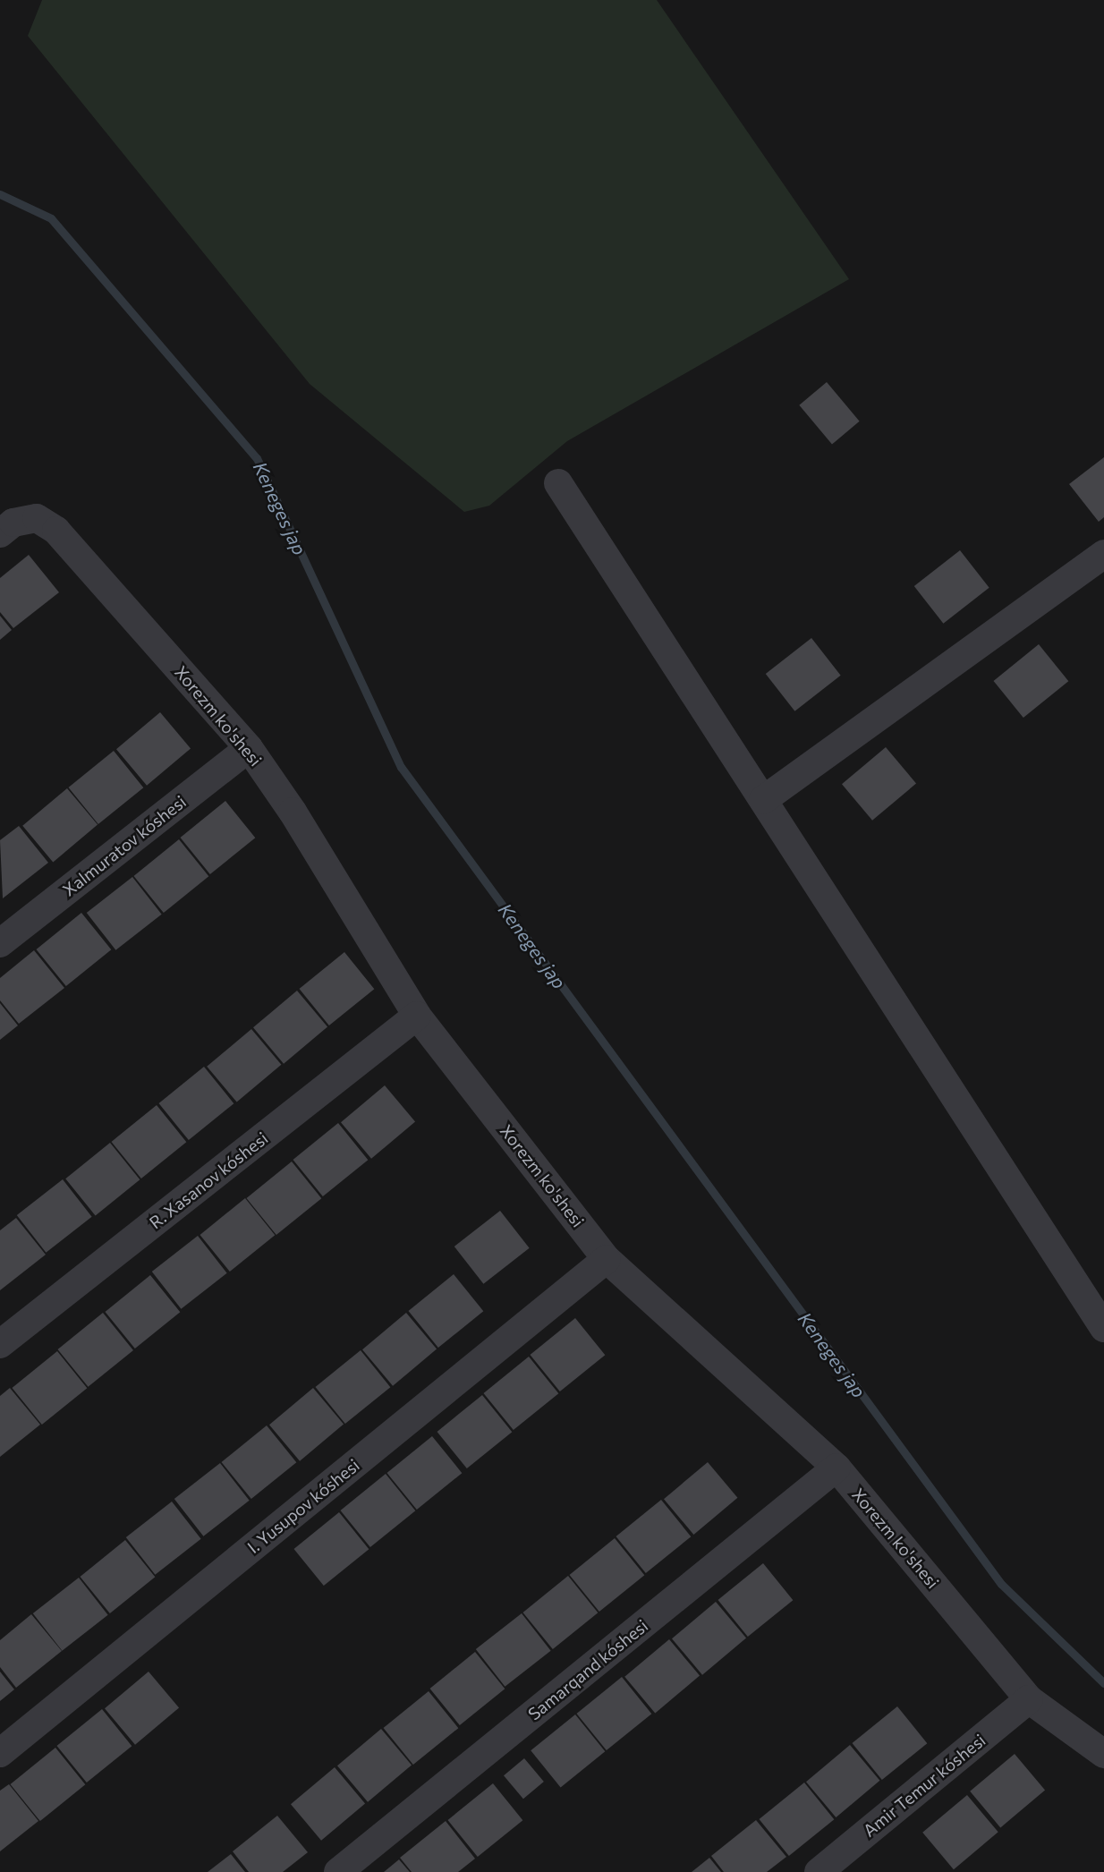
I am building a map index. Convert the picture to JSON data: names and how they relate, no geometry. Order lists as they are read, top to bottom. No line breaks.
{"streets":{"street":["Xorezm ko'shesi","Xalmuratov kóshesi","R. Xasanov kóshesi","I. Yusupov kóshesi","Samarqand kóshesi","Amir Temur kóshesi"]},"crossings":[["Xorezm ko'shesi","Xalmuratov kóshesi"],["Xorezm ko'shesi","R. Xasanov kóshesi"],["Xorezm ko'shesi","I. Yusupov kóshesi"],["Xorezm ko'shesi","Samarqand kóshesi"],["Xorezm ko'shesi","Amir Temur kóshesi"]],"water":["Keneges jap"]}
